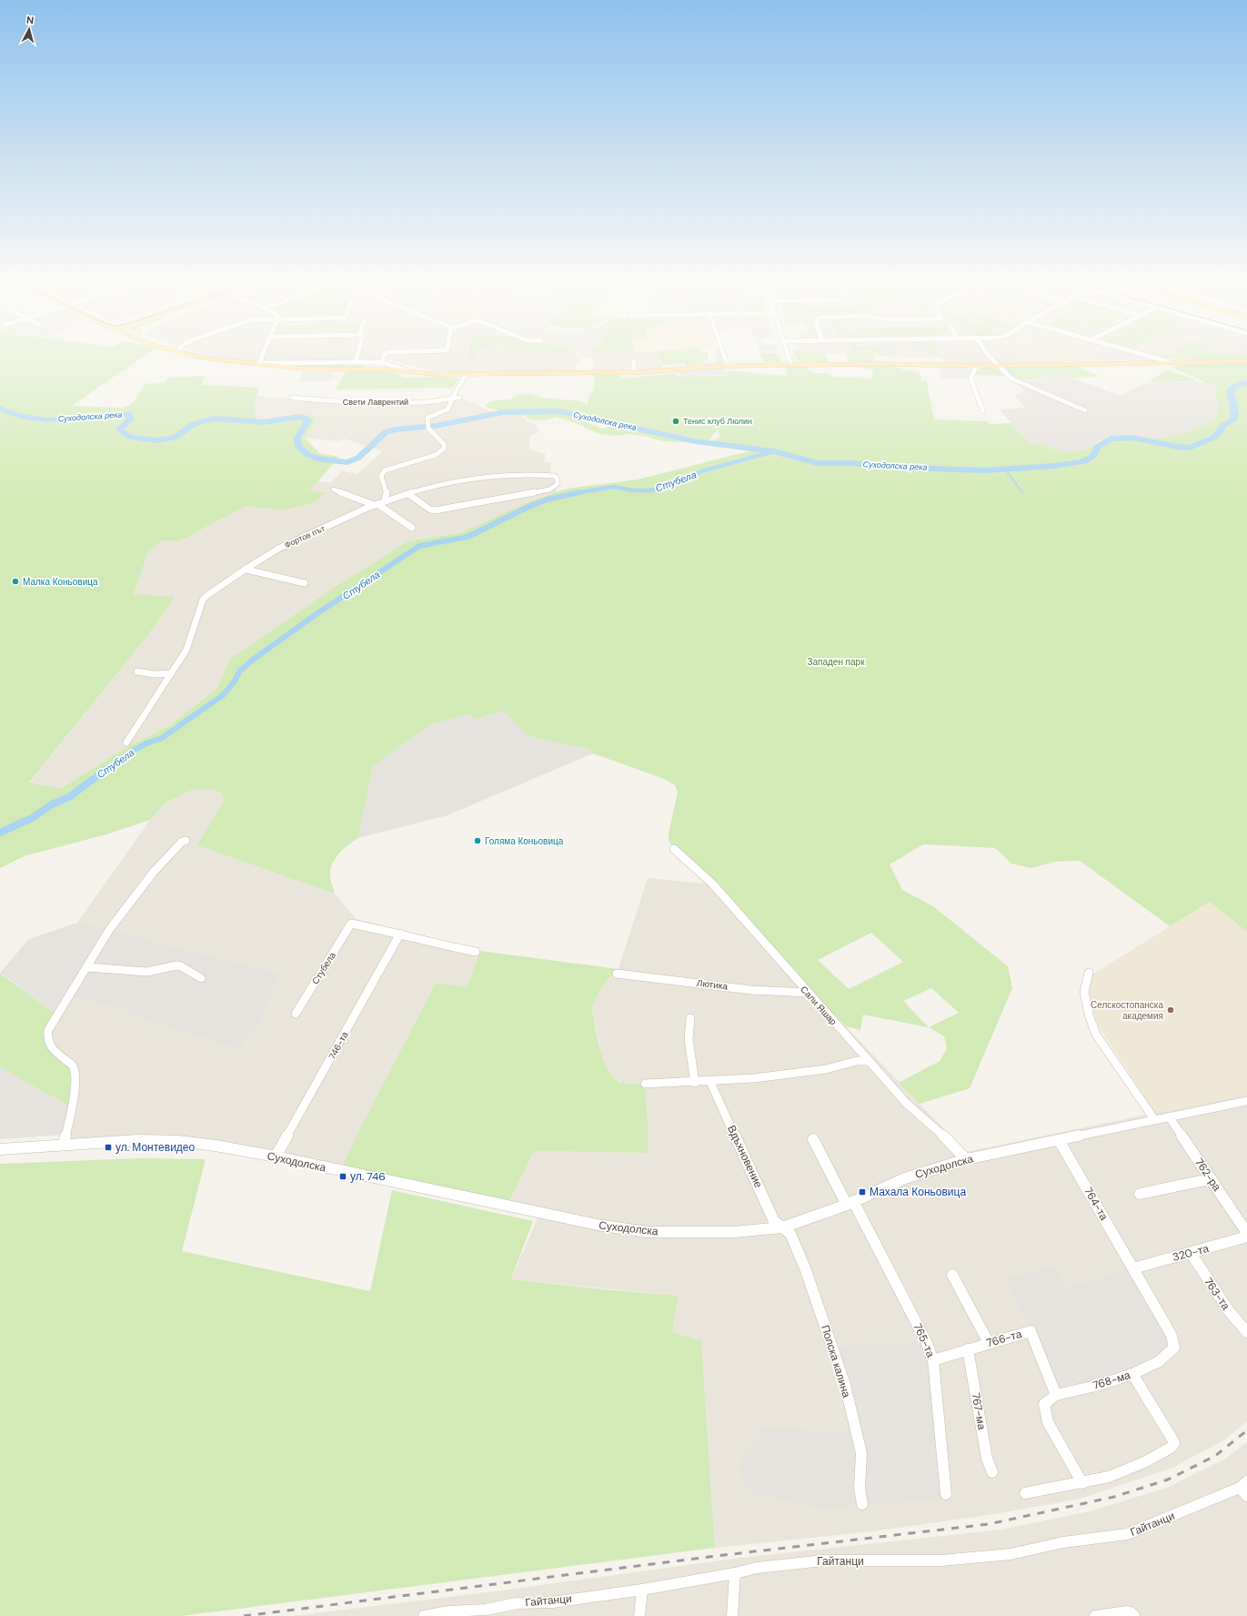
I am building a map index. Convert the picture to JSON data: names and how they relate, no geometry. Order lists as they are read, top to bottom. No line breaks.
{"streets":{"street":["Свети Лаврентий","Фортов път","Стубела","Лютика","Сали Яшар","746-та","Вдъхновение","Суходолска","762-ра","764-та","320-та","763-та","766-та","765-та","Полска калина","768-ма","767-ма","Гайтанци"]},"crossings":[["Стубела","746-та"],["Лютика","Сали Яшар"],["Сали Яшар","Суходолска"],["746-та","Суходолска"],["Вдъхновение","Суходолска"],["Вдъхновение","Полска калина"],["Суходолска","762-ра"],["Суходолска","764-та"],["Суходолска","765-та"],["Суходолска","Полска калина"],["764-та","320-та"],["764-та","768-ма"],["320-та","763-та"],["320-та","768-ма"],["766-та","765-та"],["766-та","768-ма"],["766-та","767-ма"]],"water":["Суходолска река","Стубела"],"parks":["Западен парк"],"places":{"other":["Тенис клуб Люлин","Малка Коньовица","Голяма Коньовица","Селскостопанска академия"],"transit":["ул. Монтевидео","ул. 746","Махала Коньовица"]},"north":"top"}
